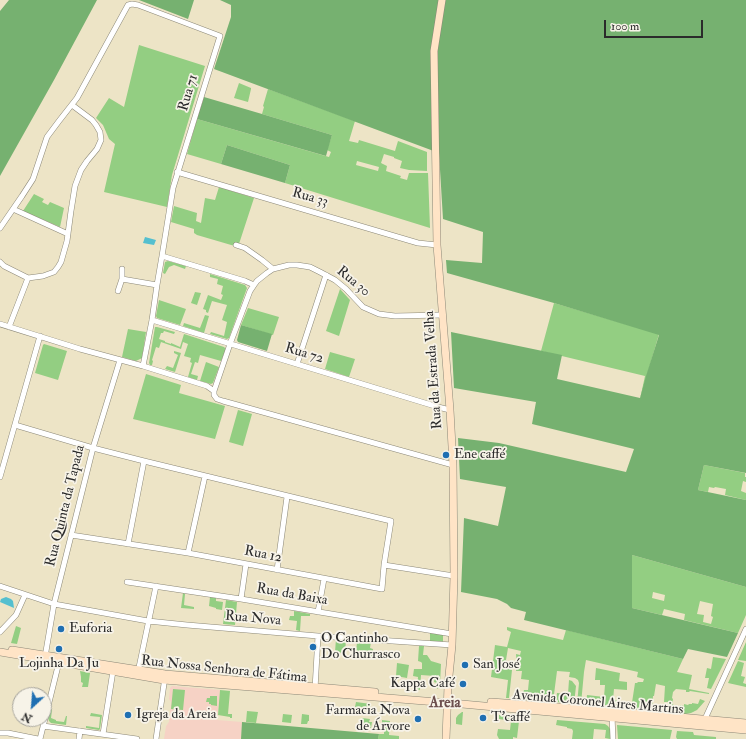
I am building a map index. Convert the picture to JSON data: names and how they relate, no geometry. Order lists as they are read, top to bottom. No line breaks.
{"streets":{"street":["Rua 71","Rua 33","Rua 30","Rua 72","Rua da Estrada Velha","Rua Quinta da Tapada","Rua 12","Rua da Baixa","Rua Nova","Rua Nossa Senhora de Fátima","Avenida Coronel Aires Martins"]},"crossings":[["Rua 71","Rua 33"],["Rua 71","Rua 72"],["Rua 33","Rua da Estrada Velha"],["Rua 30","Rua da Estrada Velha"],["Rua 72","Rua da Estrada Velha"],["Rua da Estrada Velha","Rua da Baixa"],["Rua da Estrada Velha","Rua Nova"],["Rua da Estrada Velha","Rua Nossa Senhora de Fátima"],["Rua da Estrada Velha","Avenida Coronel Aires Martins"],["Rua Quinta da Tapada","Rua 12"],["Rua Quinta da Tapada","Rua Nova"],["Rua Quinta da Tapada","Rua Nossa Senhora de Fátima"],["Rua Nossa Senhora de Fátima","Avenida Coronel Aires Martins"]],"districts":["Areia"],"places":["Ene caffé","Euforia","O Cantinho Do Churrasco","Lojinha Da Ju","San José","Kappa Café","Igreja da Areia","T'caffé","Farmacia Nova de Árvore"],"scale_bar":"100 m","north":"bottom left"}
